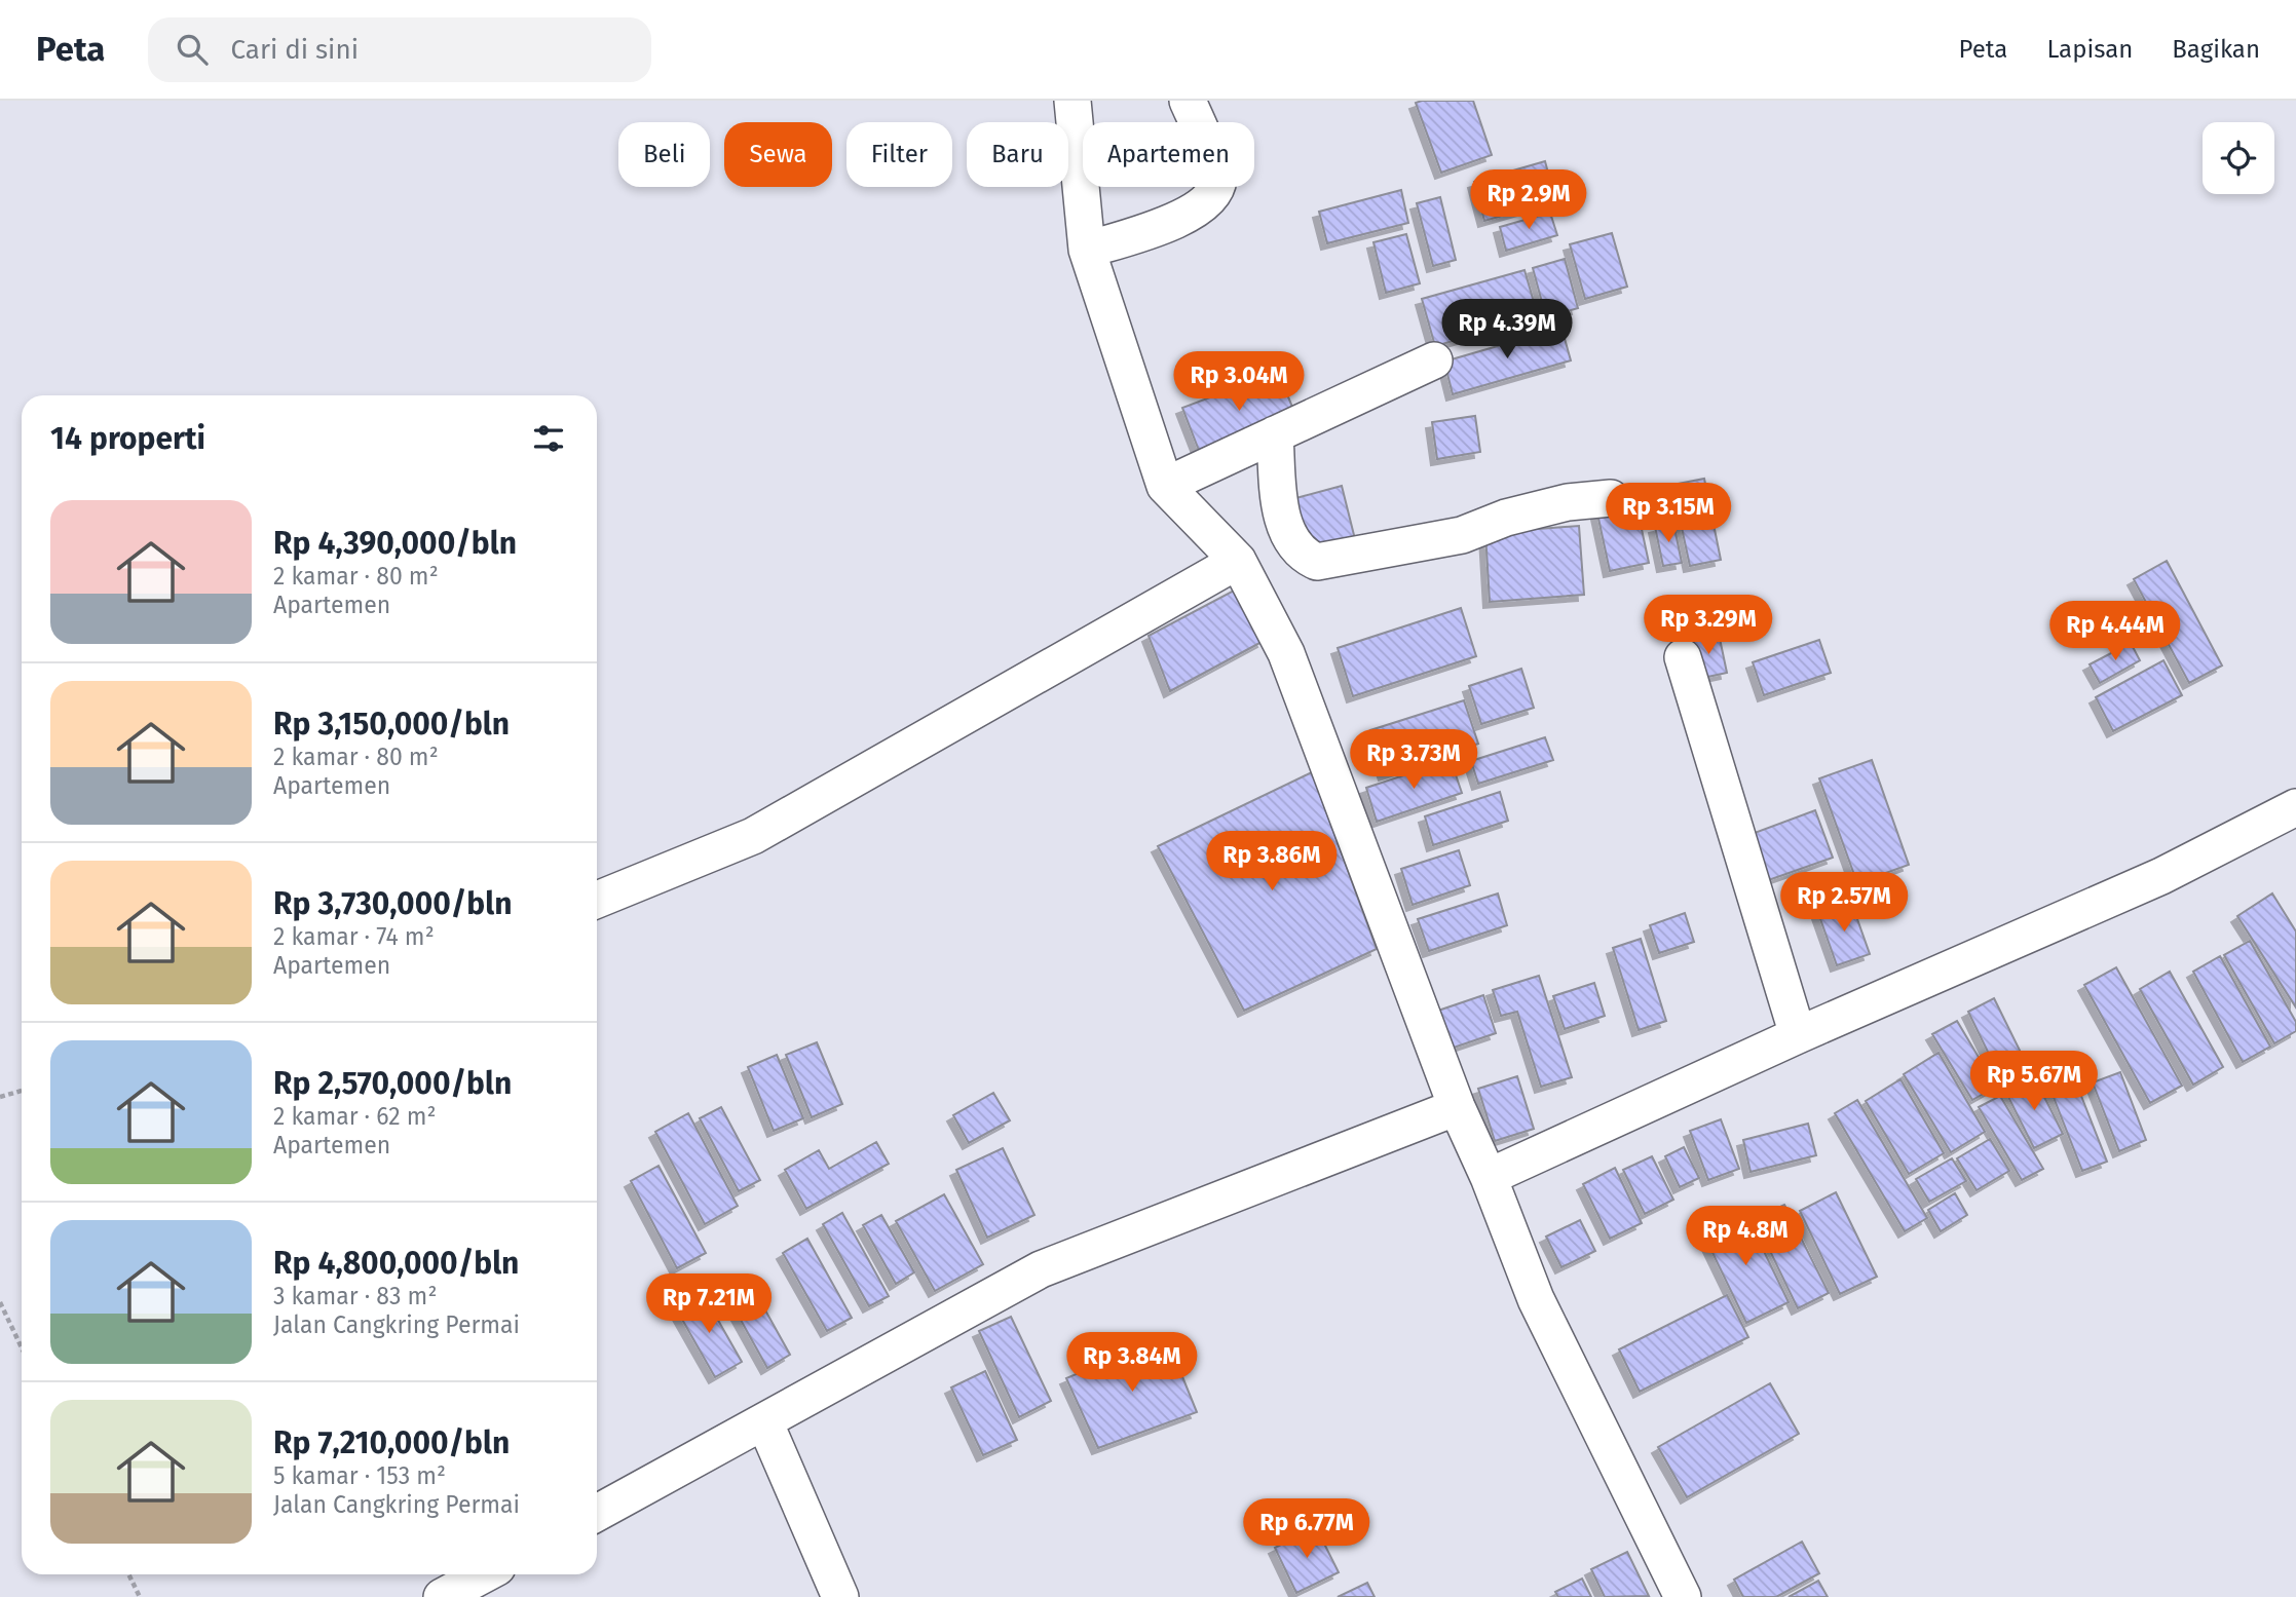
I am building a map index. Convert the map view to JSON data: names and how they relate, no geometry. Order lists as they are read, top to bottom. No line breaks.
{"page":{"header":"Peta","search":"Cari di sini","nav":["Peta","Lapisan","Bagikan"],"chip":["Beli","Sewa","Filter","Baru","Apartemen"],"price":["Rp 2.9M","Rp 4.39M","Rp 3.04M","Rp 3.15M","Rp 3.29M","Rp 4.44M","Rp 3.73M","Rp 3.86M","Rp 2.57M","Rp 5.67M","Rp 4.8M","Rp 7.21M","Rp 3.84M","Rp 6.77M"],"heading":"14 properti","list":[{"name":"Rp 4,390,000/bln","note":"2 kamar · 80 m² · Apartemen"},{"name":"Rp 3,150,000/bln","note":"2 kamar · 80 m² · Apartemen"},{"name":"Rp 3,730,000/bln","note":"2 kamar · 74 m² · Apartemen"},{"name":"Rp 2,570,000/bln","note":"2 kamar · 62 m² · Apartemen"},{"name":"Rp 4,800,000/bln","note":"3 kamar · 83 m² · Jalan Cangkring Permai"},{"name":"Rp 7,210,000/bln","note":"5 kamar · 153 m² · Jalan Cangkring Permai"}]}}
